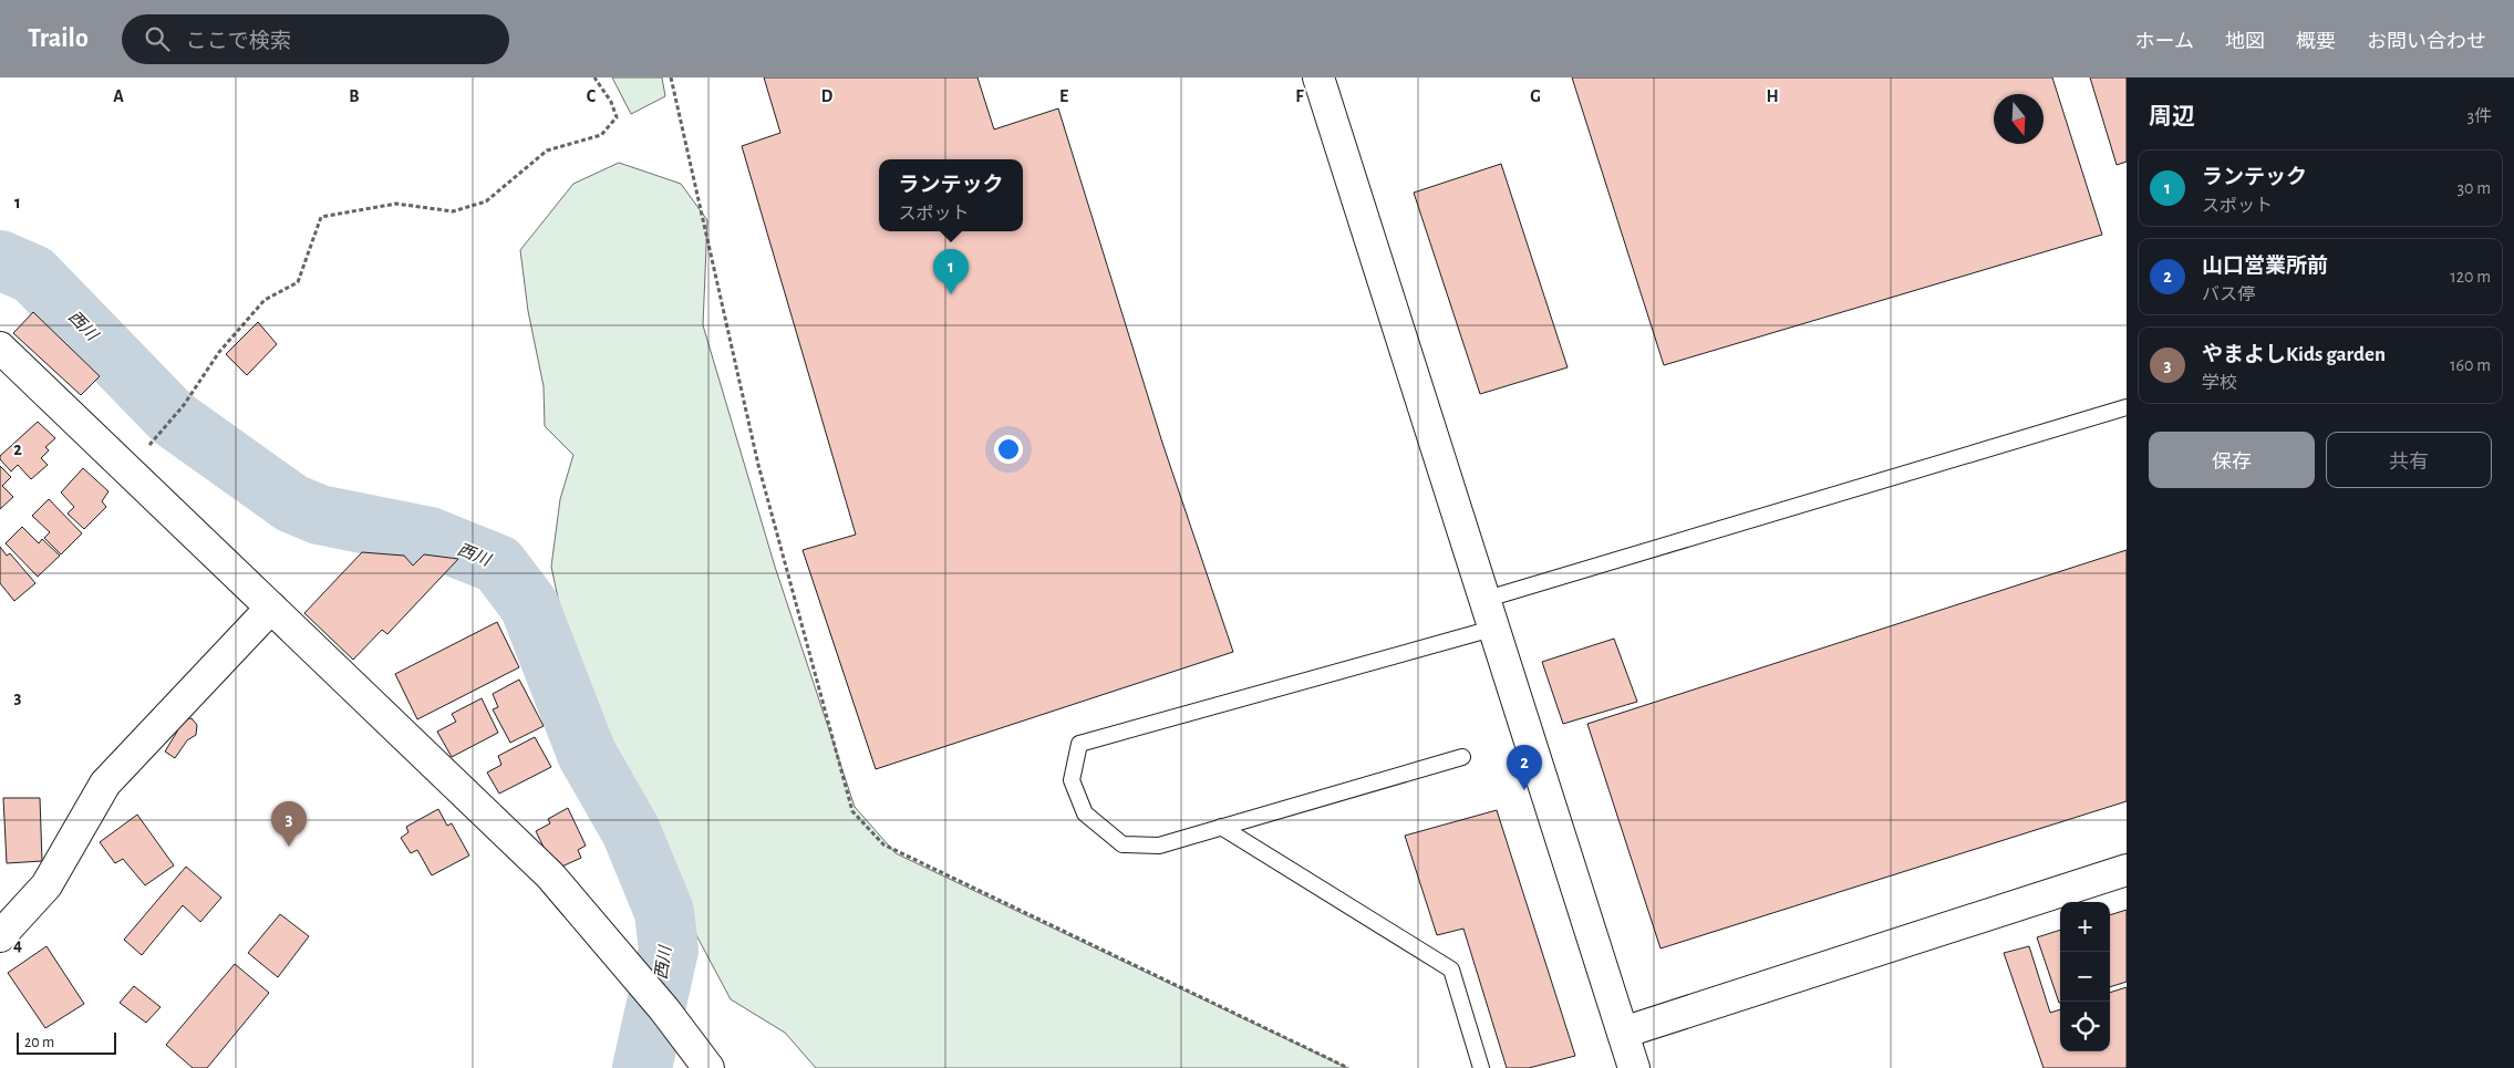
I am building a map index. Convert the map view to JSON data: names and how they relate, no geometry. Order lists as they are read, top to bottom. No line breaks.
{"water":["西川"],"scale_bar":"20 m","north":"bottom","page":{"header":"Trailo","search":"ここで検索","nav":["ホーム","地図","概要","お問い合わせ"],"heading":["周辺","3件"],"list":[{"mark":"1","name":"ランテック","note":"スポット","value":"30 m"},{"mark":"2","name":"山口営業所前","note":"バス停","value":"120 m"},{"mark":"3","name":"やまよしKids garden","note":"学校","value":"160 m"}],"popup":["ランテック","スポット"],"pins":["1","2","3"],"buttons":["保存","共有"],"map_buttons":["+","−"],"scale":"20 m"},"grid":{"columns":["A","B","C","D","E","F","G","H"],"rows":["1","2","3","4"]}}
